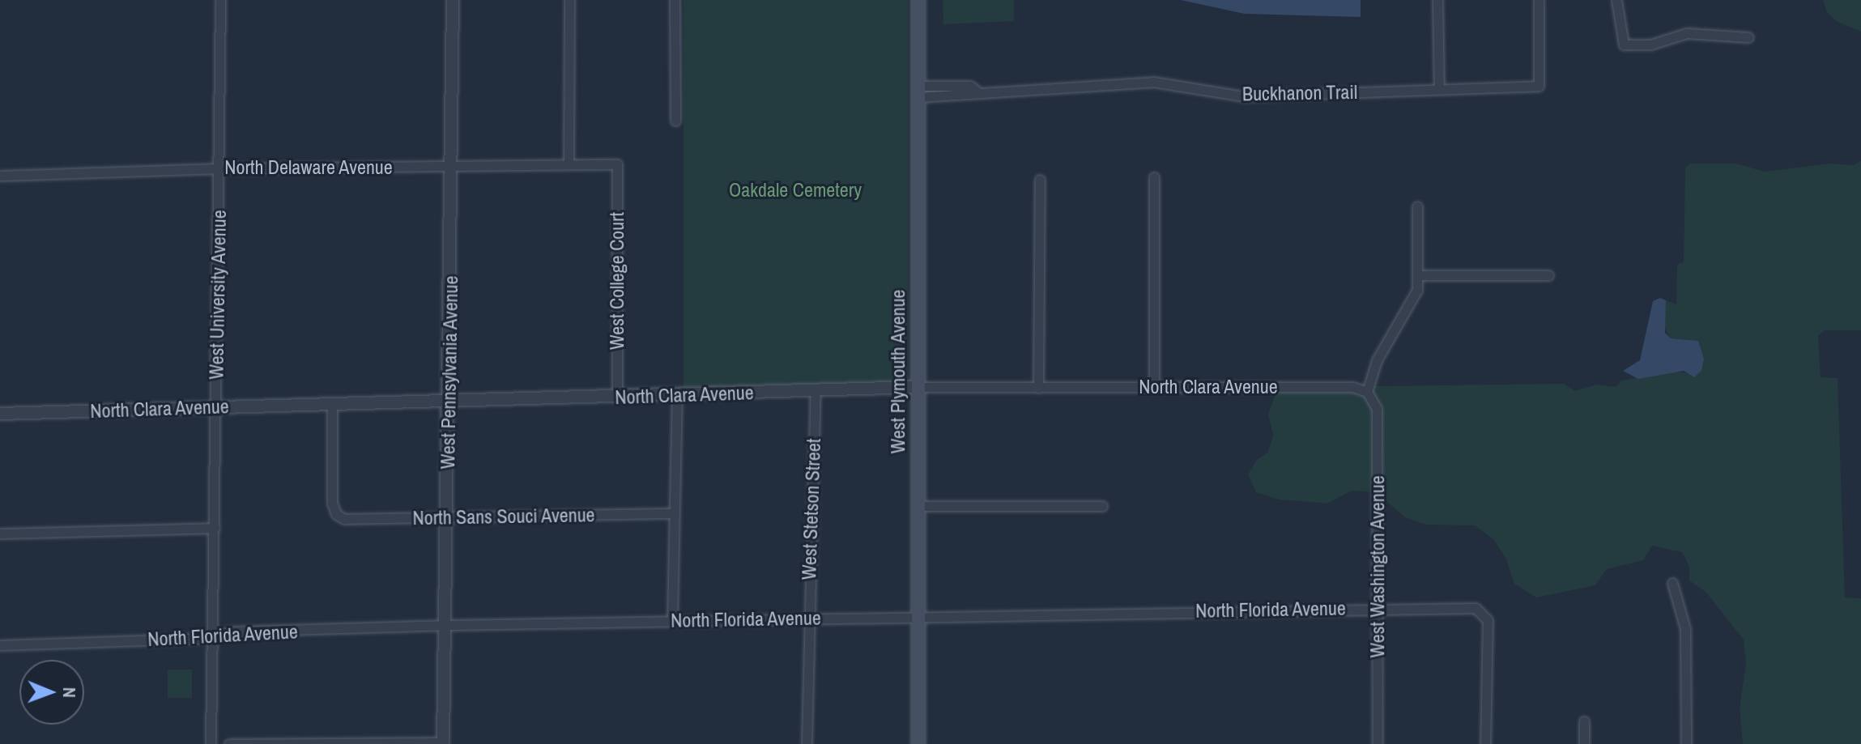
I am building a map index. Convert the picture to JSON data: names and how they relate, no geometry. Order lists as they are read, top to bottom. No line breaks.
{"streets":{"main road":["West Plymouth Avenue"],"street":["Buckhanon Trail","North Delaware Avenue","West College Court","West University Avenue","West Pennsylvania Avenue","North Clara Avenue","West Stetson Street","North Sans Souci Avenue","West Washington Avenue","North Florida Avenue"]},"crossings":[["Buckhanon Trail","West Plymouth Avenue"],["North Delaware Avenue","West College Court"],["North Delaware Avenue","West University Avenue"],["North Delaware Avenue","West Pennsylvania Avenue"],["West College Court","North Clara Avenue"],["West University Avenue","North Clara Avenue"],["West University Avenue","North Florida Avenue"],["West Plymouth Avenue","North Clara Avenue"],["West Plymouth Avenue","North Florida Avenue"],["West Pennsylvania Avenue","North Clara Avenue"],["West Pennsylvania Avenue","North Sans Souci Avenue"],["West Pennsylvania Avenue","North Florida Avenue"],["North Clara Avenue","West Stetson Street"],["North Clara Avenue","North Sans Souci Avenue"],["North Clara Avenue","West Washington Avenue"],["West Stetson Street","North Florida Avenue"],["West Washington Avenue","North Florida Avenue"]],"parks":["Oakdale Cemetery"],"north":"right"}
